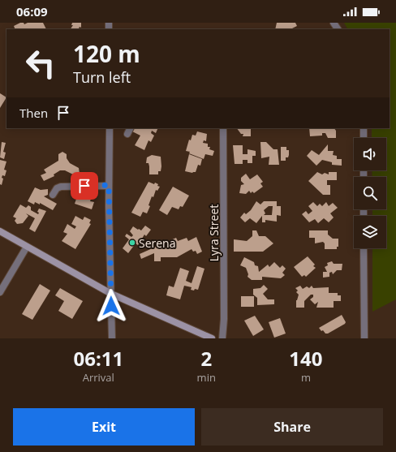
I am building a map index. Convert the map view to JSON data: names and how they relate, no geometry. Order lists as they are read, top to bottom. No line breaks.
{"streets":{"street":["Lyra Street"]},"places":["Serena"],"page":{"status":"06:09","turn":["120 m","Turn left"],"then":"Then","eta":["06:11","Arrival","2","min","140","m"],"buttons":["Exit","Share"]}}
